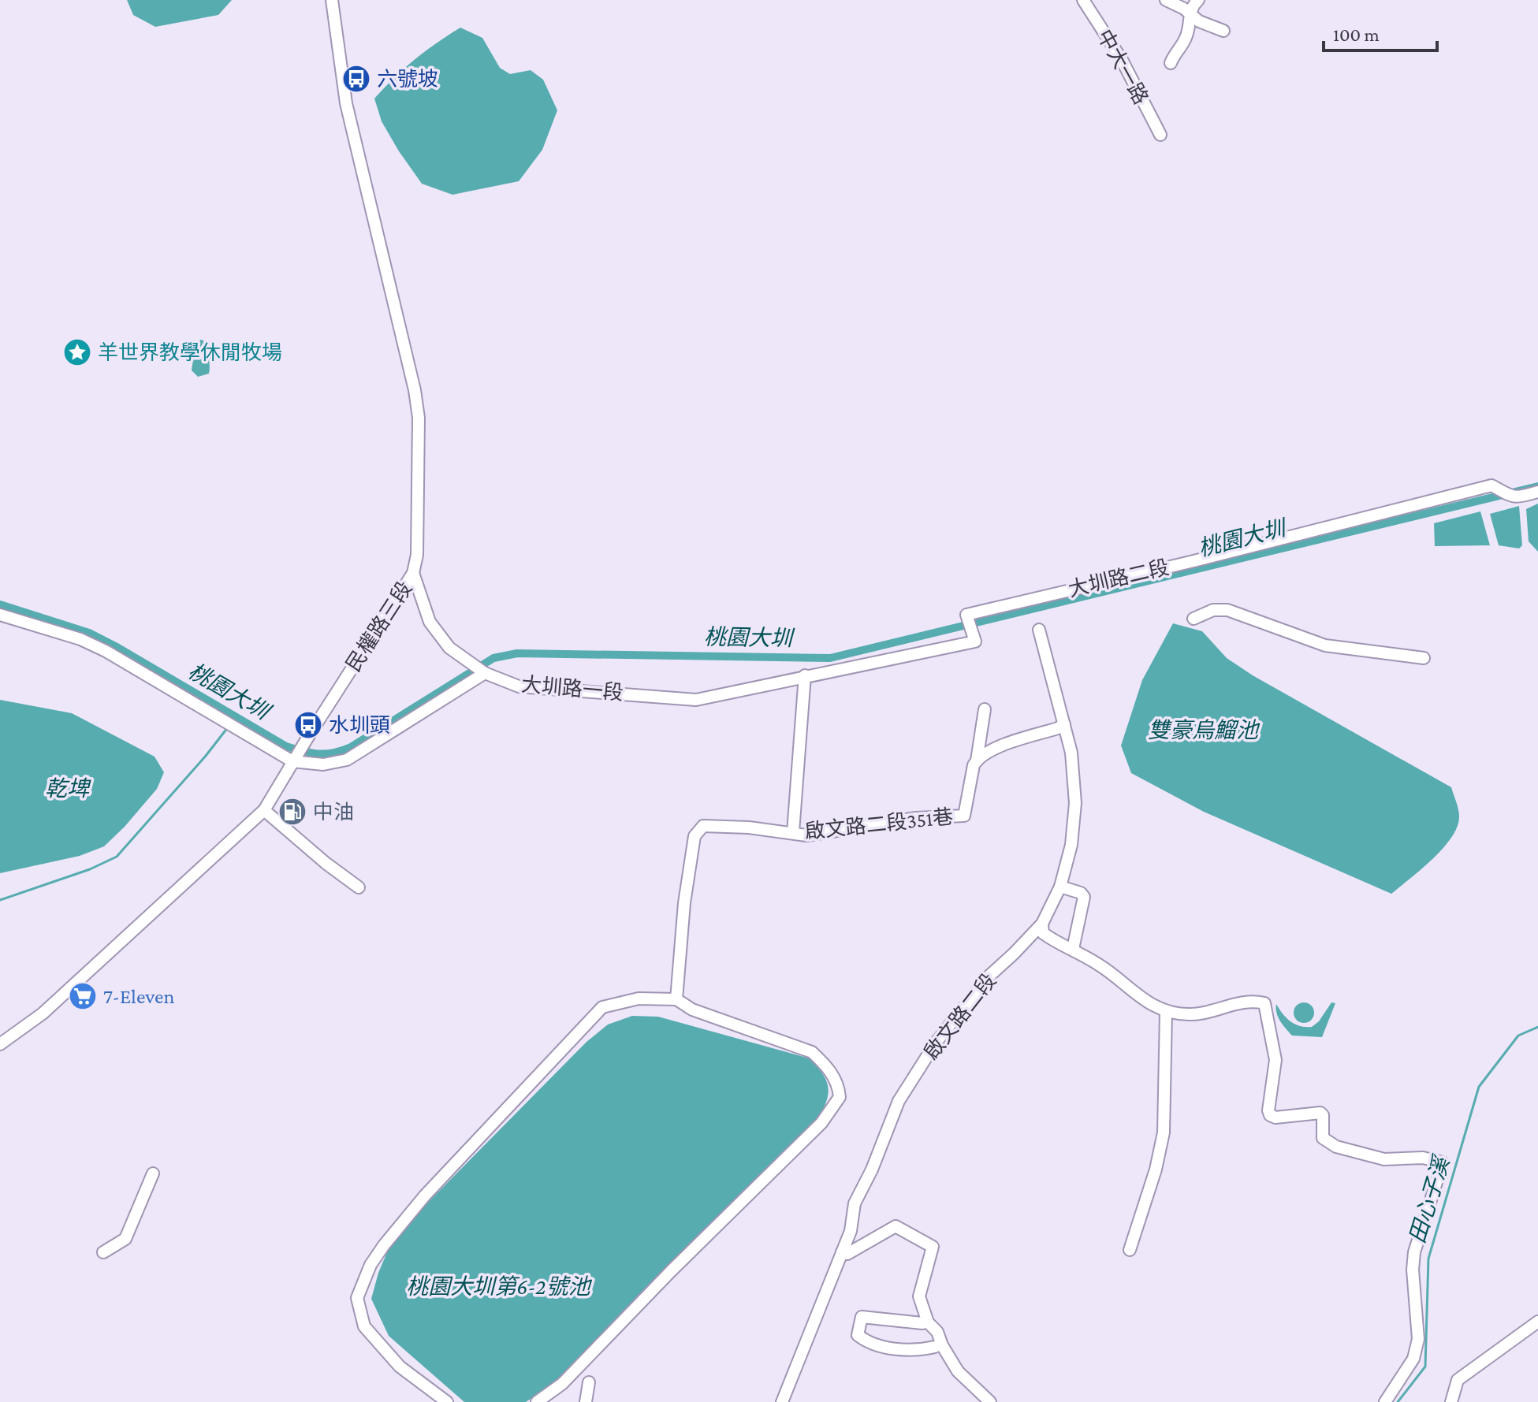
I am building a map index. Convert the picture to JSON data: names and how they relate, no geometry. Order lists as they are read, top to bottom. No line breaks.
{"streets":{"street":["中大一路","大圳路二段","民權路三段","大圳路一段","啟文路二段351巷","啟文路二段"]},"crossings":[["大圳路二段","大圳路一段"],["民權路三段","大圳路一段"]],"water":["桃園大圳","雙豪烏鰡池","乾埤","田心子溪","桃園大圳第6-2號池"],"places":{"bus stop":["六號坡","水圳頭"],"place":["羊世界教學休閒牧場"],"fuel station":["中油"],"supermarket":["7-Eleven"]},"scale_bar":"100 m"}
